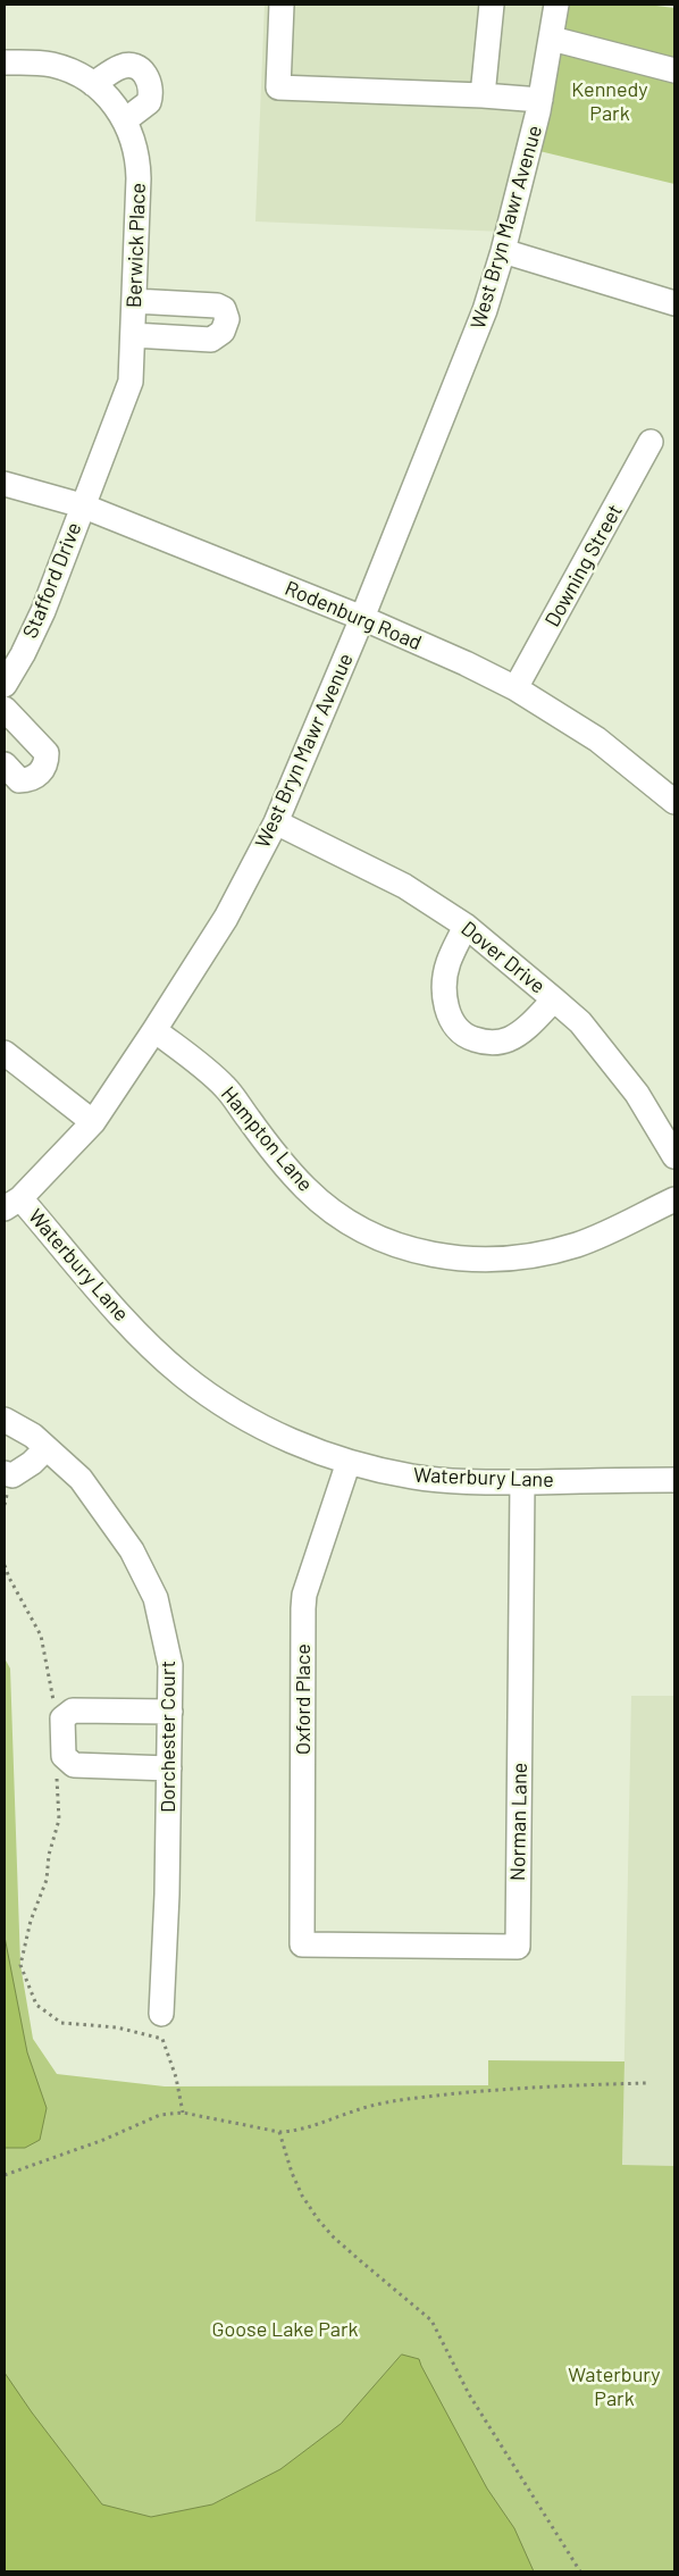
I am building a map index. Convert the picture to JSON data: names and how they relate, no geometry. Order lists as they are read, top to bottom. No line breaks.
{"streets":{"street":["West Bryn Mawr Avenue","Berwick Place","Downing Street","Stafford Drive","Rodenburg Road","Dover Drive","Hampton Lane","Waterbury Lane","Oxford Place","Dorchester Court","Norman Lane"]},"crossings":[["West Bryn Mawr Avenue","Rodenburg Road"],["West Bryn Mawr Avenue","Dover Drive"],["West Bryn Mawr Avenue","Hampton Lane"],["West Bryn Mawr Avenue","Waterbury Lane"],["Berwick Place","Stafford Drive"],["Berwick Place","Rodenburg Road"],["Downing Street","Rodenburg Road"],["Stafford Drive","Rodenburg Road"],["Waterbury Lane","Oxford Place"],["Waterbury Lane","Norman Lane"],["Oxford Place","Norman Lane"]],"parks":["Kennedy Park","Goose Lake Park","Waterbury Park"]}
